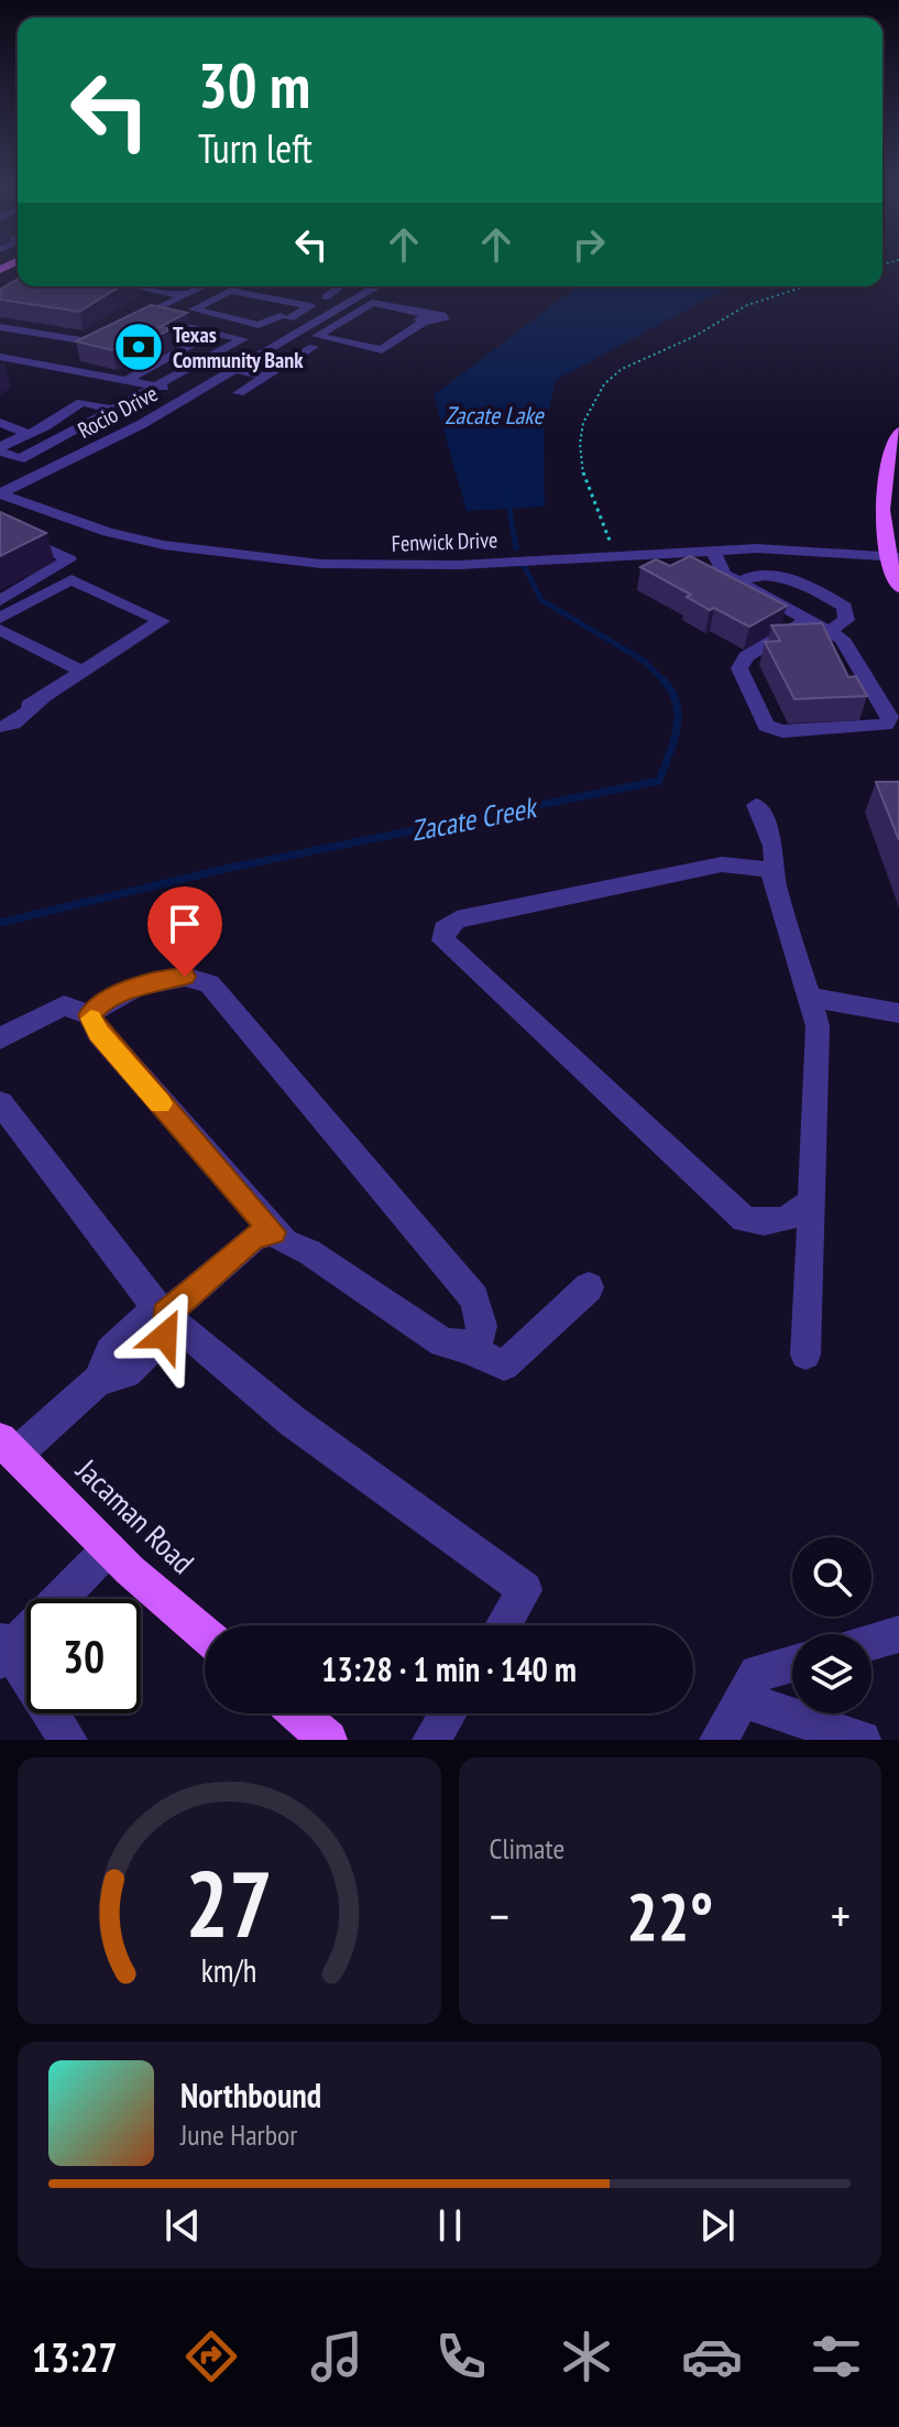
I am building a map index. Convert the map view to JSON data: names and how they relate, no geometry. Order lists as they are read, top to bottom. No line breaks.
{"streets":{"main road":["Jacaman Road"],"street":["Rocio Drive","Fenwick Drive"]},"crossings":[["Rocio Drive","Fenwick Drive"]],"water":["Zacate Lake","Zacate Creek"],"places":{"bank":["Texas Community Bank"]},"page":{"turn":["30 m","Turn left"],"limit":"30","trip":"13:28 · 1 min · 140 m","tile":"Climate","heat":["−","22°","+"],"song":["Northbound","June Harbor"],"tabs":"13:27","gauge":["27","km/h"]}}
